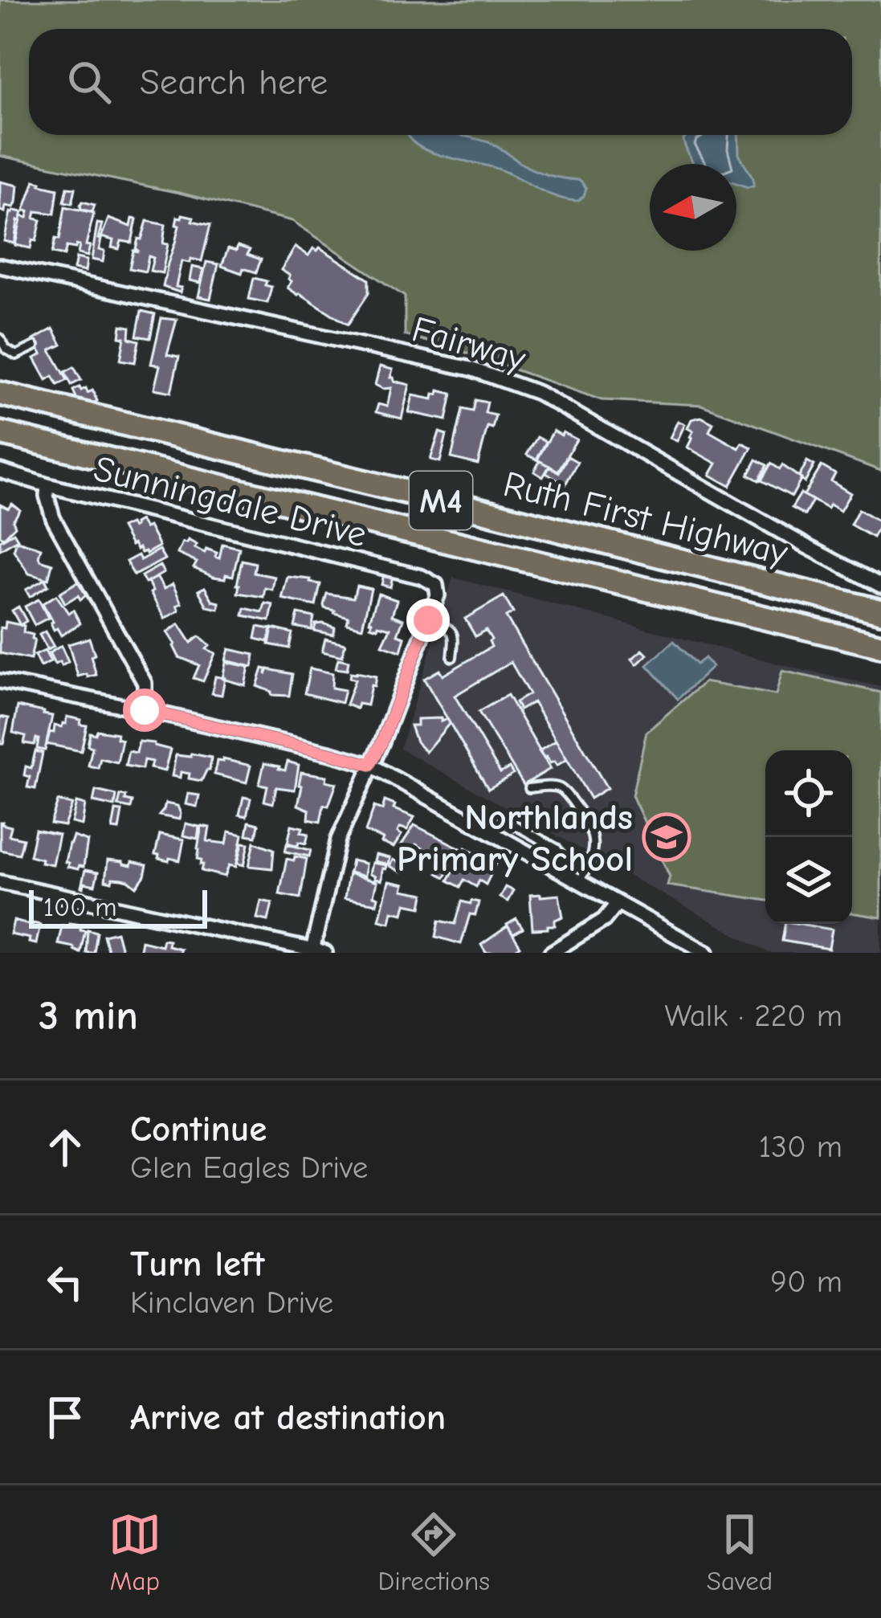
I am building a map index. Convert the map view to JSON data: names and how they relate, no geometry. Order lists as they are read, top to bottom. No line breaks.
{"streets":{"highway":["M4","Ruth First Highway"],"street":["Fairway","Sunningdale Drive"]},"places":{"school or university":["Northlands Primary School"]},"scale_bar":"100 m","north":"left","page":{"search":"Search here","scale":"100 m","heading":["3 min","Walk · 220 m"],"list":[["Continue","Glen Eagles Drive","130 m"],["Turn left","Kinclaven Drive","90 m"],"Arrive at destination"],"nav":["Map","Directions","Saved"]}}
